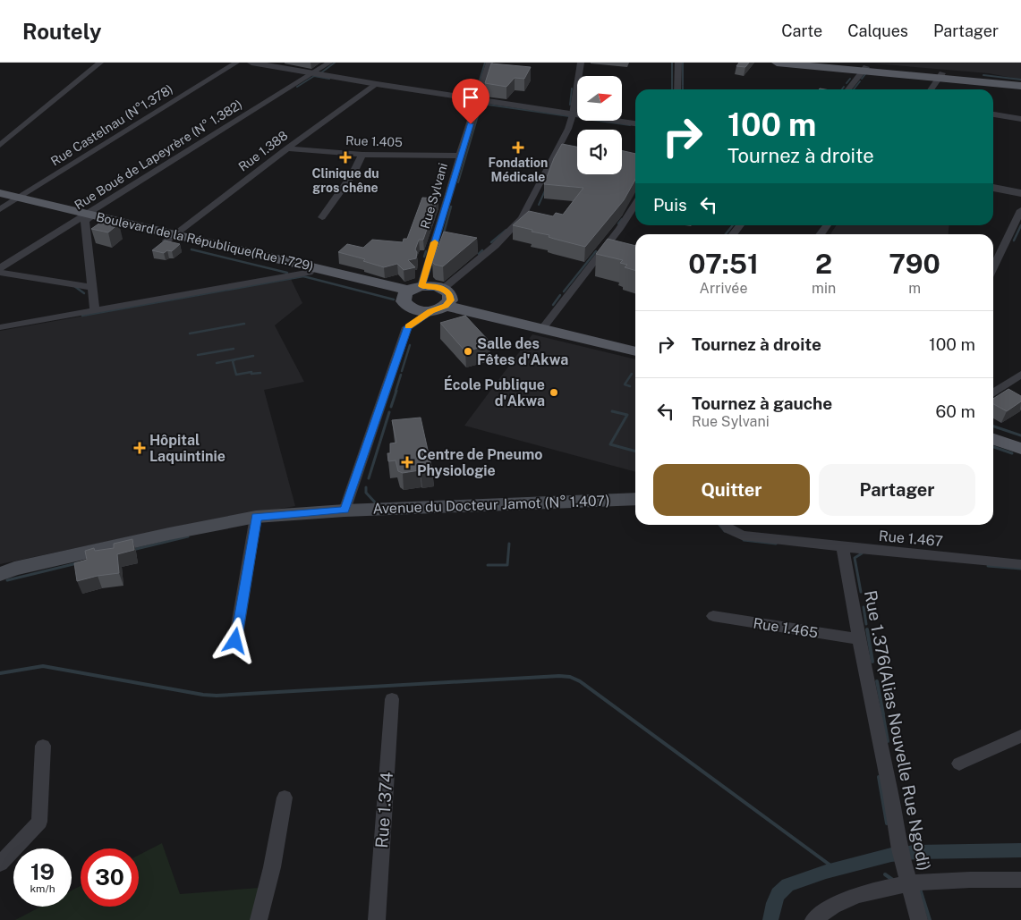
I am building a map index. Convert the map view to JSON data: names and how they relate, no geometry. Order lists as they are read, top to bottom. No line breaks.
{"streets":{"main road":["Boulevard de la République(Rue 1.729)","Avenue du Docteur Jamot (N° 1.407)"],"street":["Rue Castelnau (N°1.378)","Rue 1.405","Rue 1.388","Rue Boué de Lapeyrère (N° 1.382)","Rue Sylvani","Rue 1.467","Rue 1.465","Rue 1.376(Alias Nouvelle Rue Ngodi)","Rue 1.374"]},"crossings":[["Rue Castelnau (N°1.378)","Boulevard de la République(Rue 1.729)"],["Rue 1.405","Rue 1.388"],["Rue 1.405","Rue Sylvani"],["Rue 1.388","Boulevard de la République(Rue 1.729)"],["Rue Boué de Lapeyrère (N° 1.382)","Boulevard de la République(Rue 1.729)"],["Rue Sylvani","Boulevard de la République(Rue 1.729)"],["Rue 1.467","Rue 1.376(Alias Nouvelle Rue Ngodi)"],["Rue 1.465","Rue 1.376(Alias Nouvelle Rue Ngodi)"]],"places":{"health":["Fondation Médicale","Clinique du gros chêne","Hôpital Laquintinie","Centre de Pneumo Physiologie"],"other":["Salle des Fêtes d'Akwa","École Publique d'Akwa"]},"north":"right","page":{"header":"Routely","nav":["Carte","Calques","Partager"],"turn":["100 m","Tournez à droite"],"then":"Puis","eta":["07:51","Arrivée","2","min","790","m"],"list":[{"name":"Tournez à droite","value":"100 m"},{"name":"Tournez à gauche","note":"Rue Sylvani","value":"60 m"}],"buttons":["Quitter","Partager"],"speed":"19 km/h","limit":"30"}}
